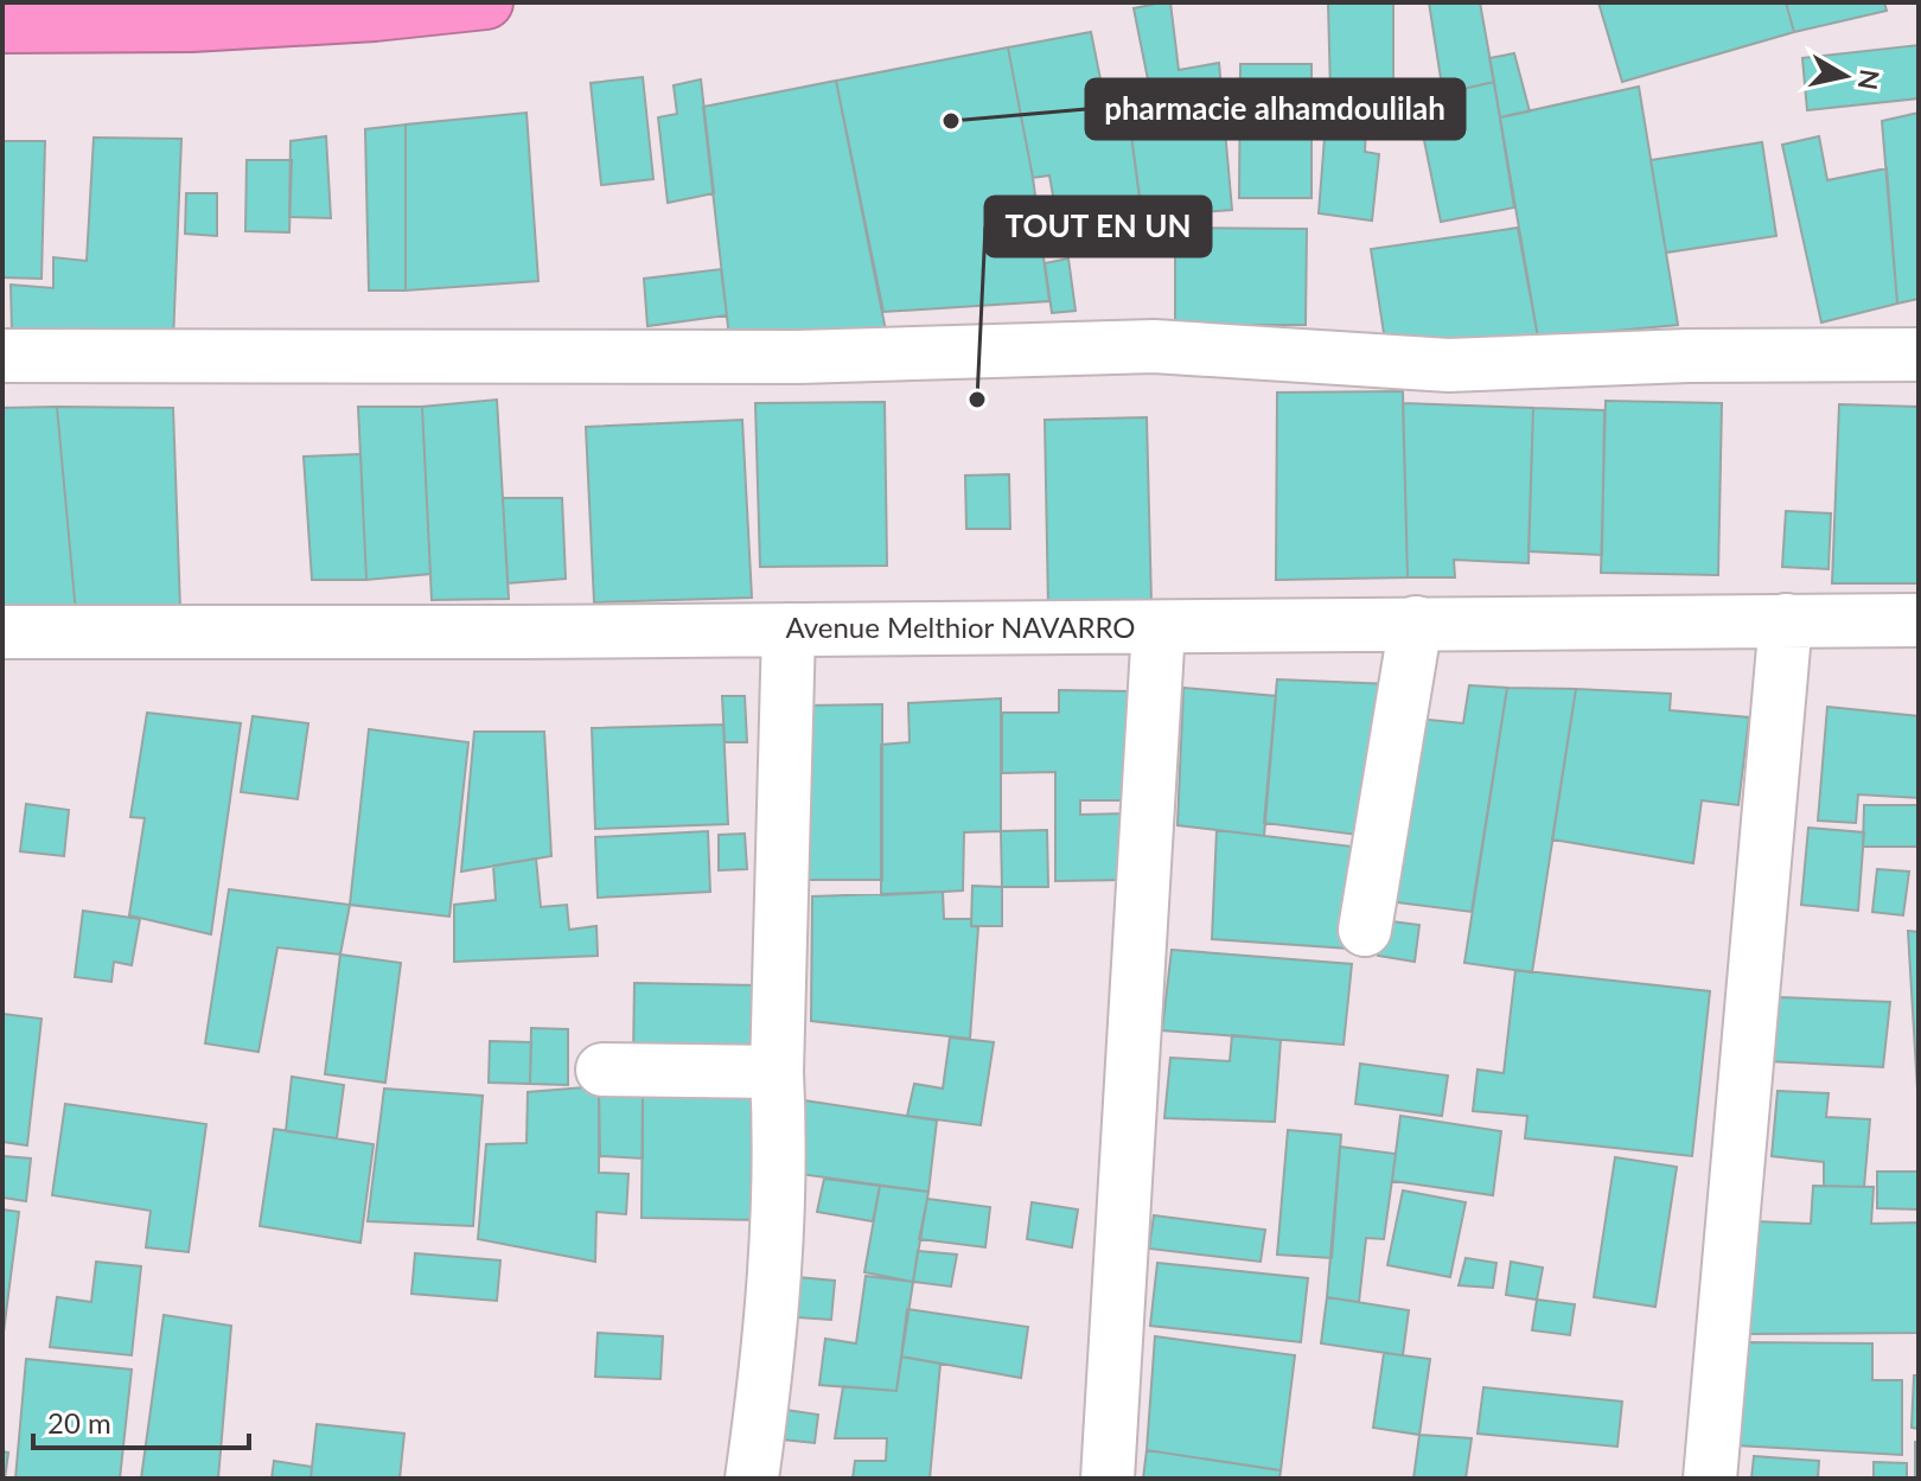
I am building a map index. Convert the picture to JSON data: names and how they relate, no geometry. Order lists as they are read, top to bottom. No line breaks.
{"streets":{"street":["Avenue Melthior NAVARRO"]},"places":["pharmacie alhamdoulilah","TOUT EN UN"],"scale_bar":"20 m","north":"right"}
